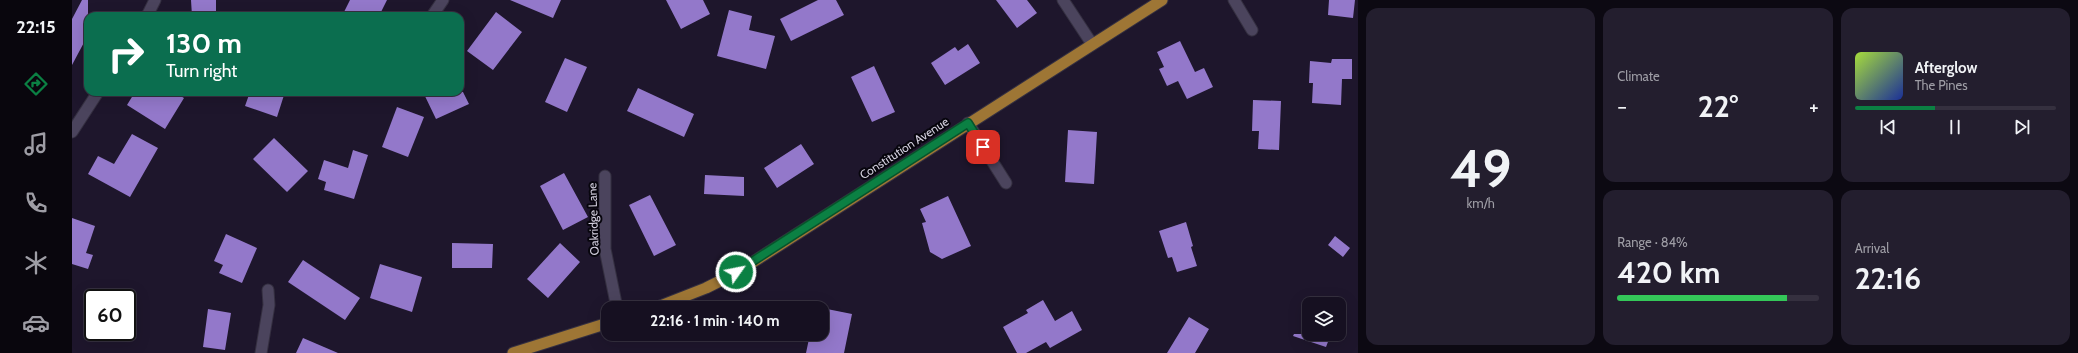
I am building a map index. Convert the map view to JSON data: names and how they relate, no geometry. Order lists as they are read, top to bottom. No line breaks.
{"streets":{"main road":["Constitution Avenue"],"street":["Oakridge Lane"]},"page":{"tabs":"22:15","tile":[["49","km/h"],"Climate",["Range · 84%","420 km"],["Arrival","22:16"]],"turn":["130 m","Turn right"],"song":["Afterglow","The Pines"],"heat":["−","22°","+"],"limit":"60","trip":"22:16 · 1 min · 140 m"}}
